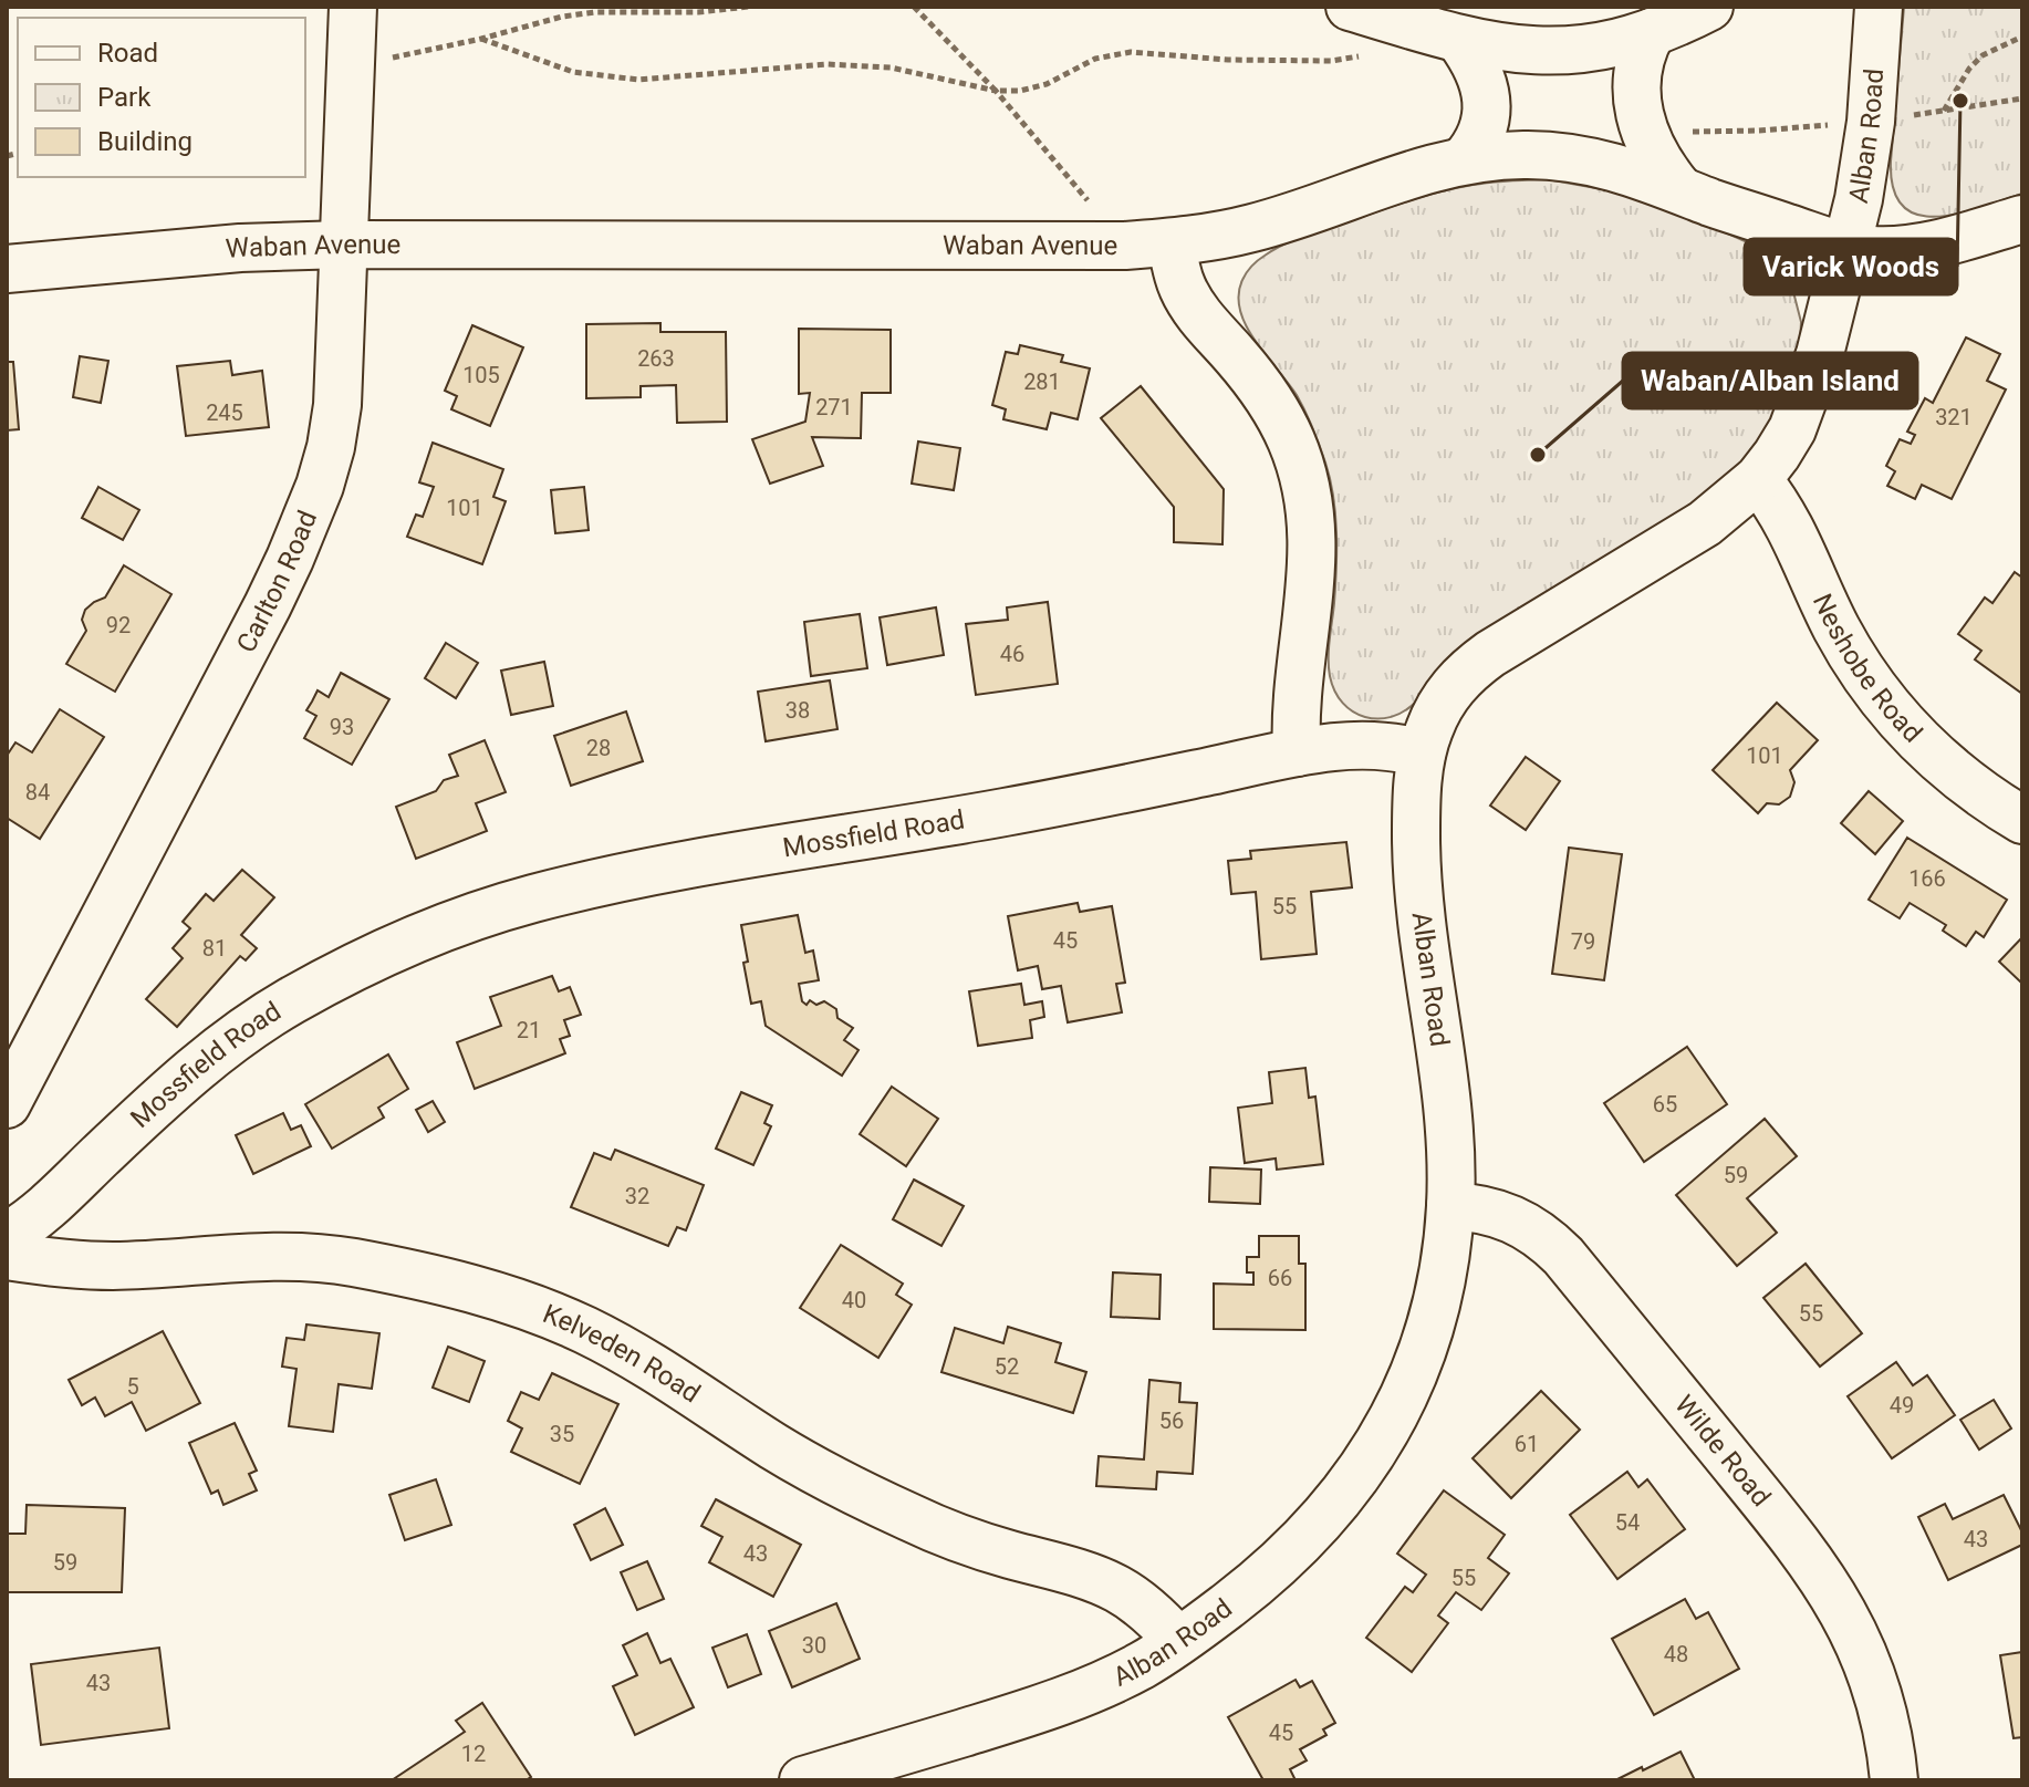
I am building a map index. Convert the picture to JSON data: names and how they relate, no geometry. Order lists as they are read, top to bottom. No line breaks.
{"streets":{"street":["Alban Road","Waban Avenue","Carlton Road","Neshobe Road","Mossfield Road","Kelveden Road","Wilde Road"]},"crossings":[["Alban Road","Waban Avenue"],["Alban Road","Neshobe Road"],["Alban Road","Mossfield Road"],["Alban Road","Kelveden Road"],["Alban Road","Wilde Road"],["Waban Avenue","Carlton Road"]],"places":["Varick Woods","Waban/Alban Island"],"house_numbers":["263","105","281","271","245","321","101","92","46","38","93","28","101","84","166","55","45","79","81","21","65","59","32","66","40","55","52","5","49","56","35","61","54","43","43","59","55","30","48","43","45","12"],"legend":["Road","Park","Building"]}
